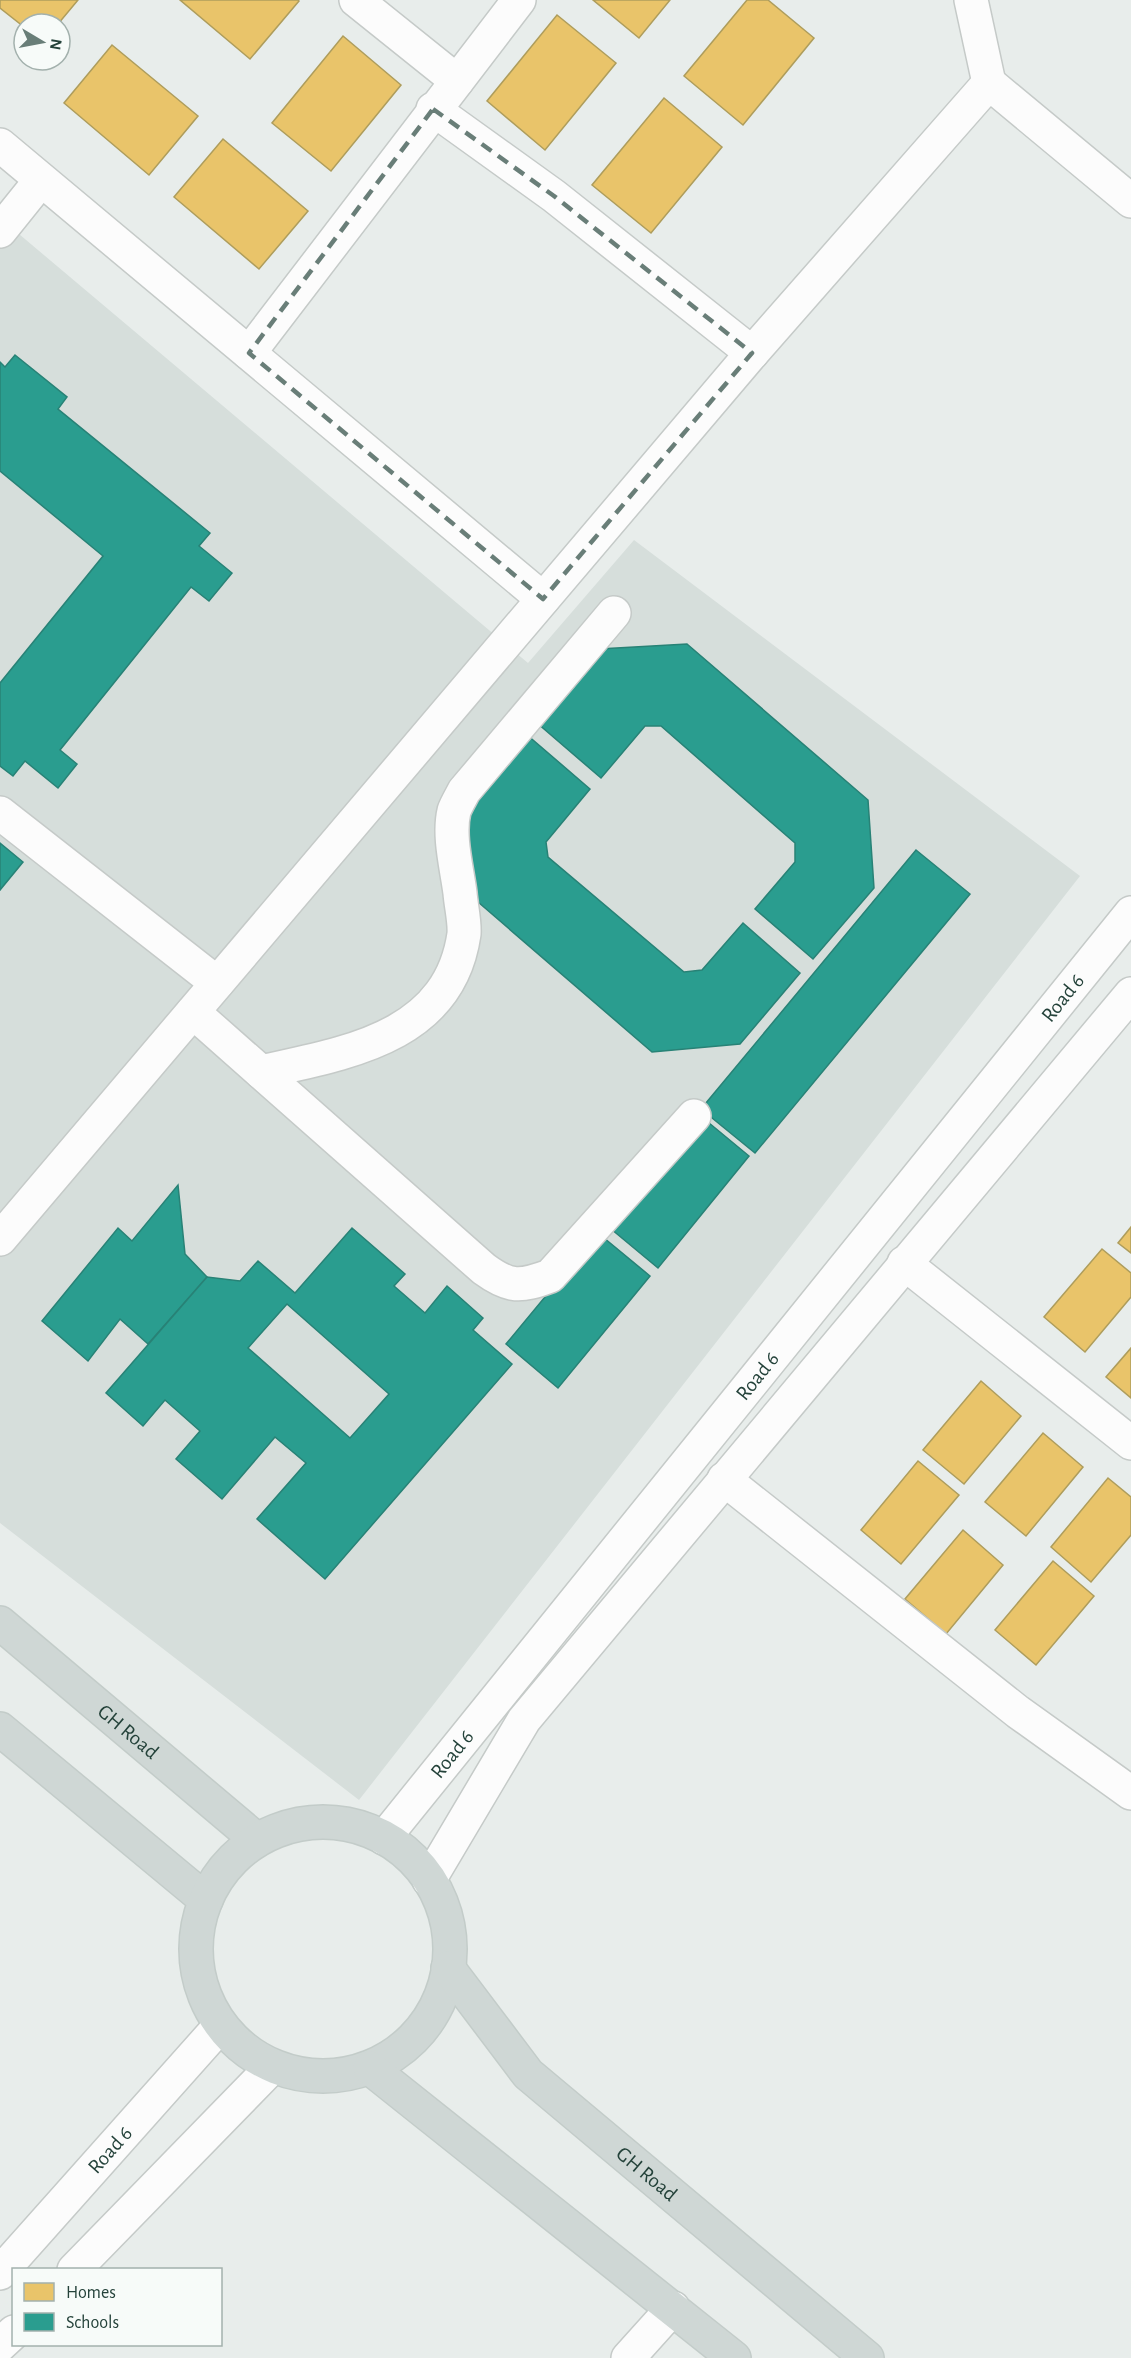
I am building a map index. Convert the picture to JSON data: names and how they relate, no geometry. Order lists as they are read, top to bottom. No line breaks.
{"streets":{"main road":["GH Road"],"street":["Road 6"]},"legend":["Homes","Schools"],"north":"right"}
